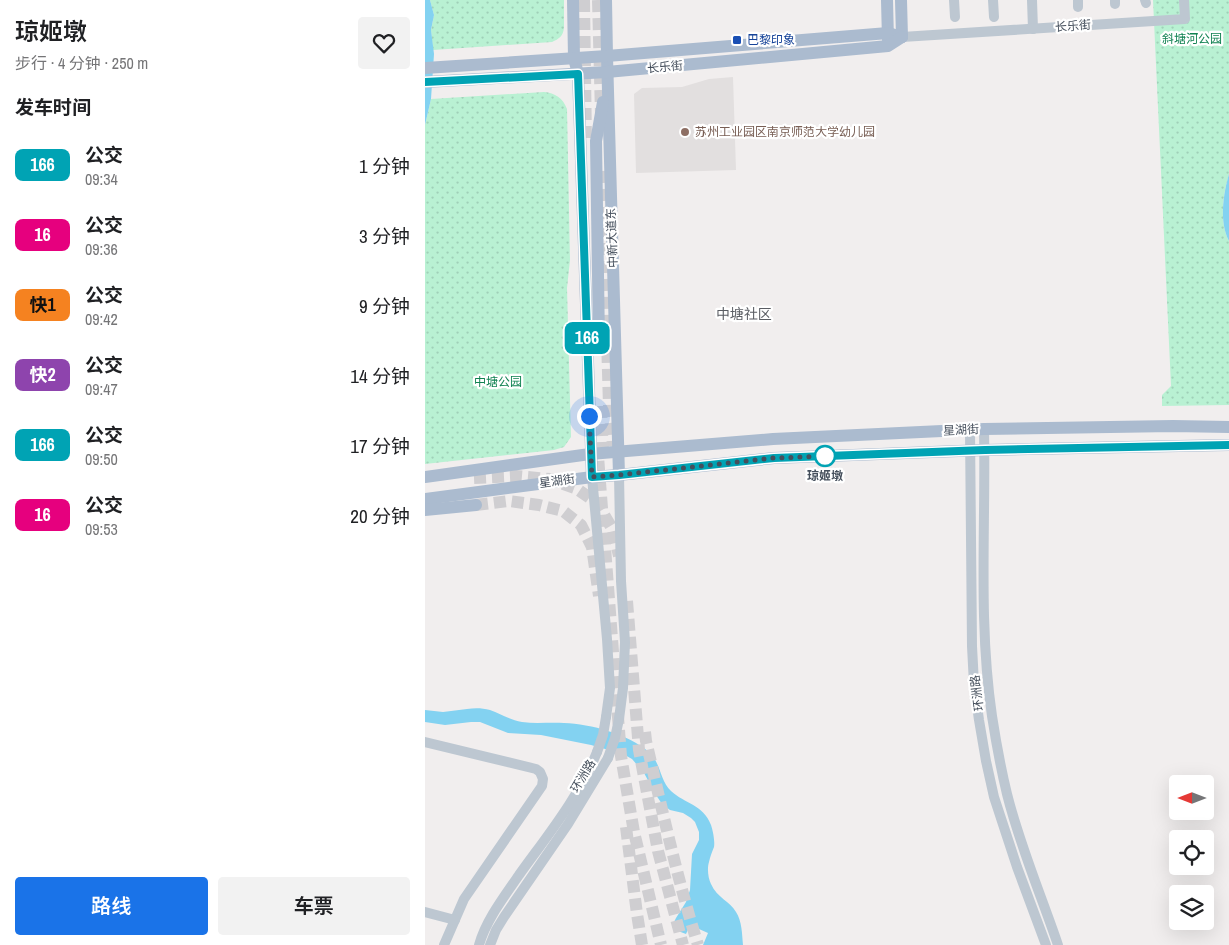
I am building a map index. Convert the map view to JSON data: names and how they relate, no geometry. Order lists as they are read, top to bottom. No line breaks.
{"streets":{"main road":["长乐街","中新大道东","星湖街"],"street":["环洲路"]},"crossings":[["长乐街","中新大道东"],["中新大道东","星湖街"],["中新大道东","环洲路"],["星湖街","环洲路"]],"districts":["中塘社区"],"parks":["斜塘河公园","中塘公园"],"places":{"transit":["巴黎印象"],"other":["苏州工业园区南京师范大学幼儿园","琼姬墩"]},"lines":["bus line 166"],"north":"left","page":{"heading":[["琼姬墩","步行 · 4 分钟 · 250 m"],"发车时间"],"on_map":"166","list":[{"mark":"166","name":"公交","note":"09:34","value":"1 分钟"},{"mark":"16","name":"公交","note":"09:36","value":"3 分钟"},{"mark":"快1","name":"公交","note":"09:42","value":"9 分钟"},{"mark":"快2","name":"公交","note":"09:47","value":"14 分钟"},{"mark":"166","name":"公交","note":"09:50","value":"17 分钟"},{"mark":"16","name":"公交","note":"09:53","value":"20 分钟"}],"buttons":["路线","车票"]}}
